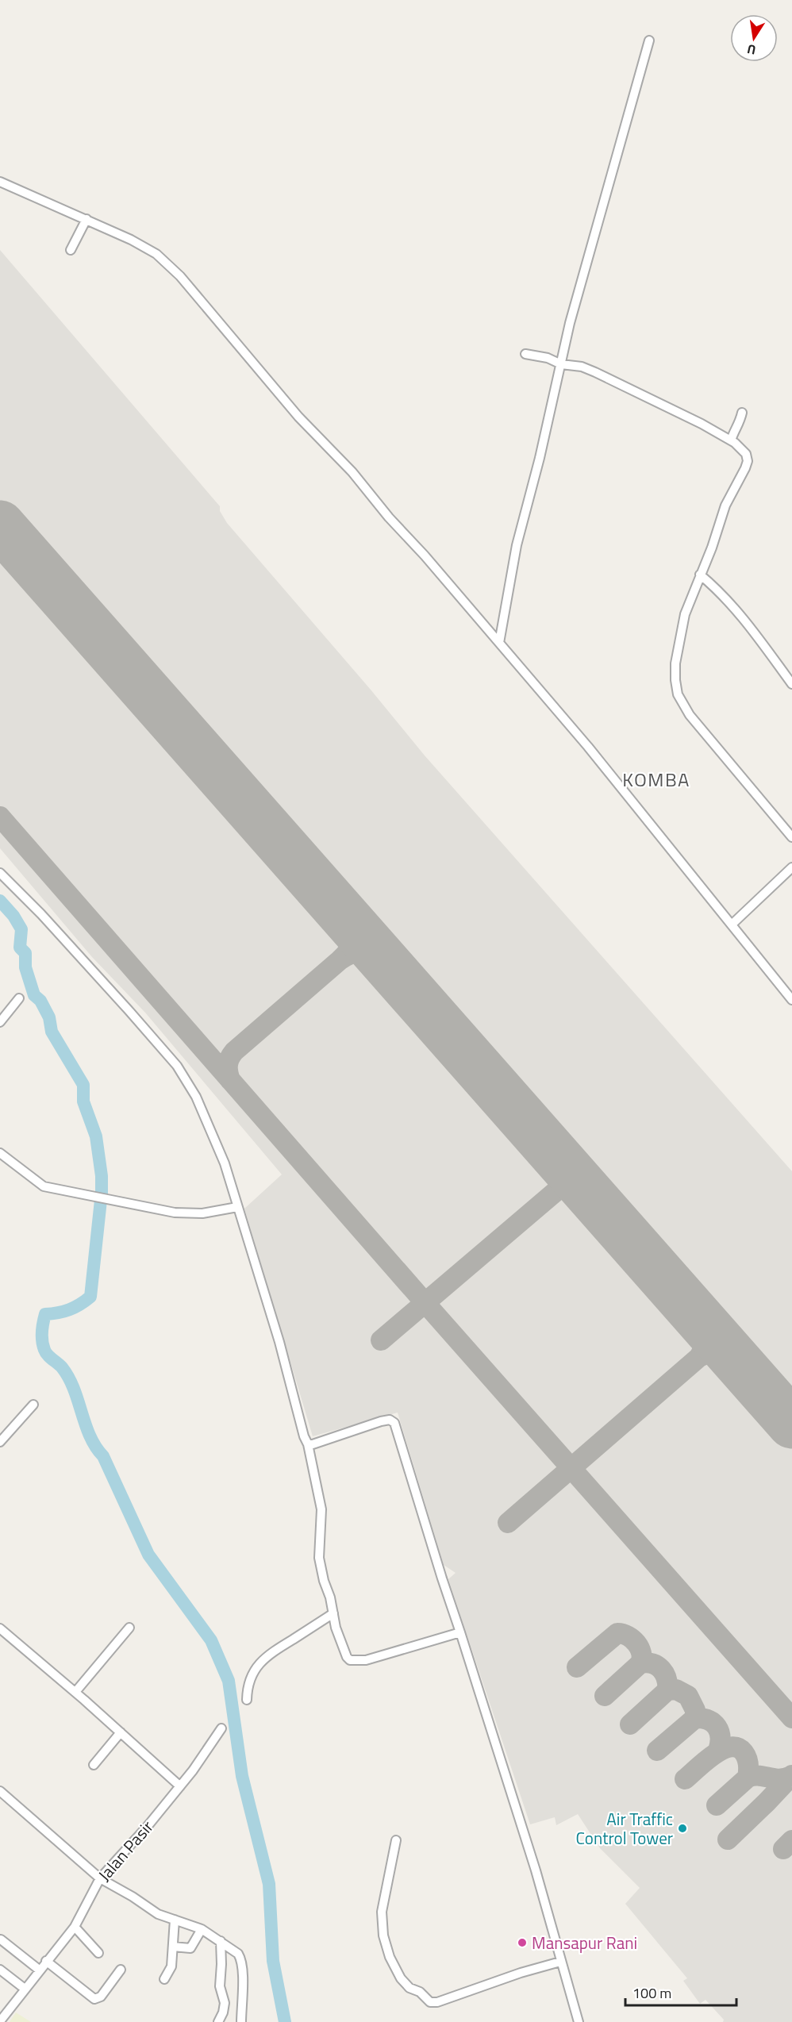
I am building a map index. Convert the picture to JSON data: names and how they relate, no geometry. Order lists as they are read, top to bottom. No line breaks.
{"streets":{"street":["Jalan Pasir"]},"districts":["KOMBA"],"places":["Air Traffic Control Tower","Mansapur Rani"],"scale_bar":"100 m","north":"bottom"}
